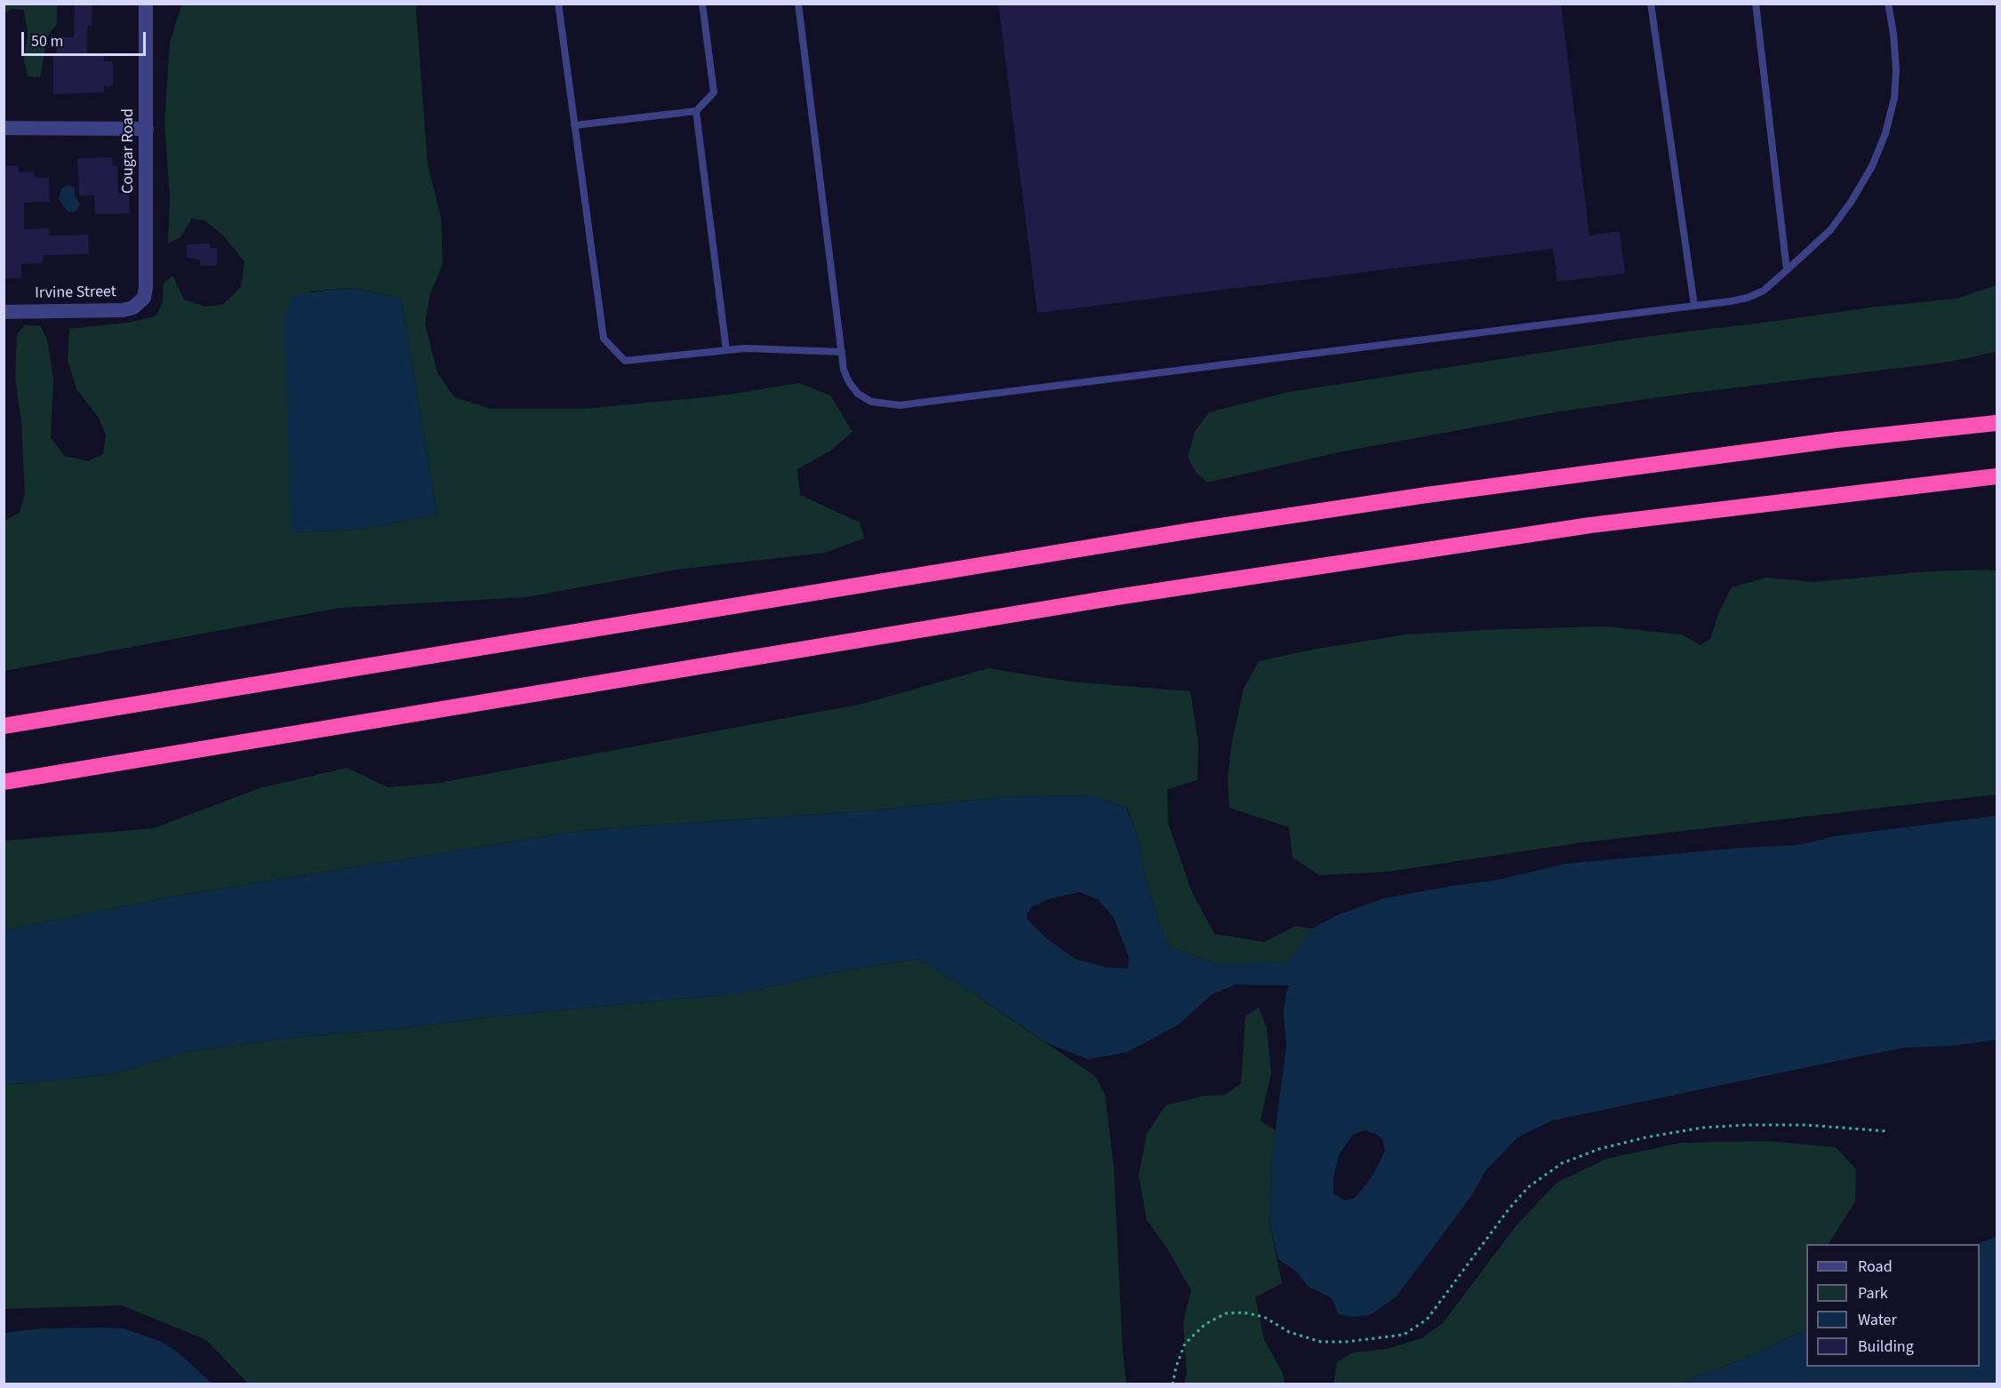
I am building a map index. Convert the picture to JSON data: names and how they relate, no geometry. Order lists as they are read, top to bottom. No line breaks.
{"streets":{"street":["Cougar Road","Irvine Street"]},"crossings":[["Cougar Road","Irvine Street"]],"legend":["Road","Park","Water","Building"],"scale_bar":"50 m"}
